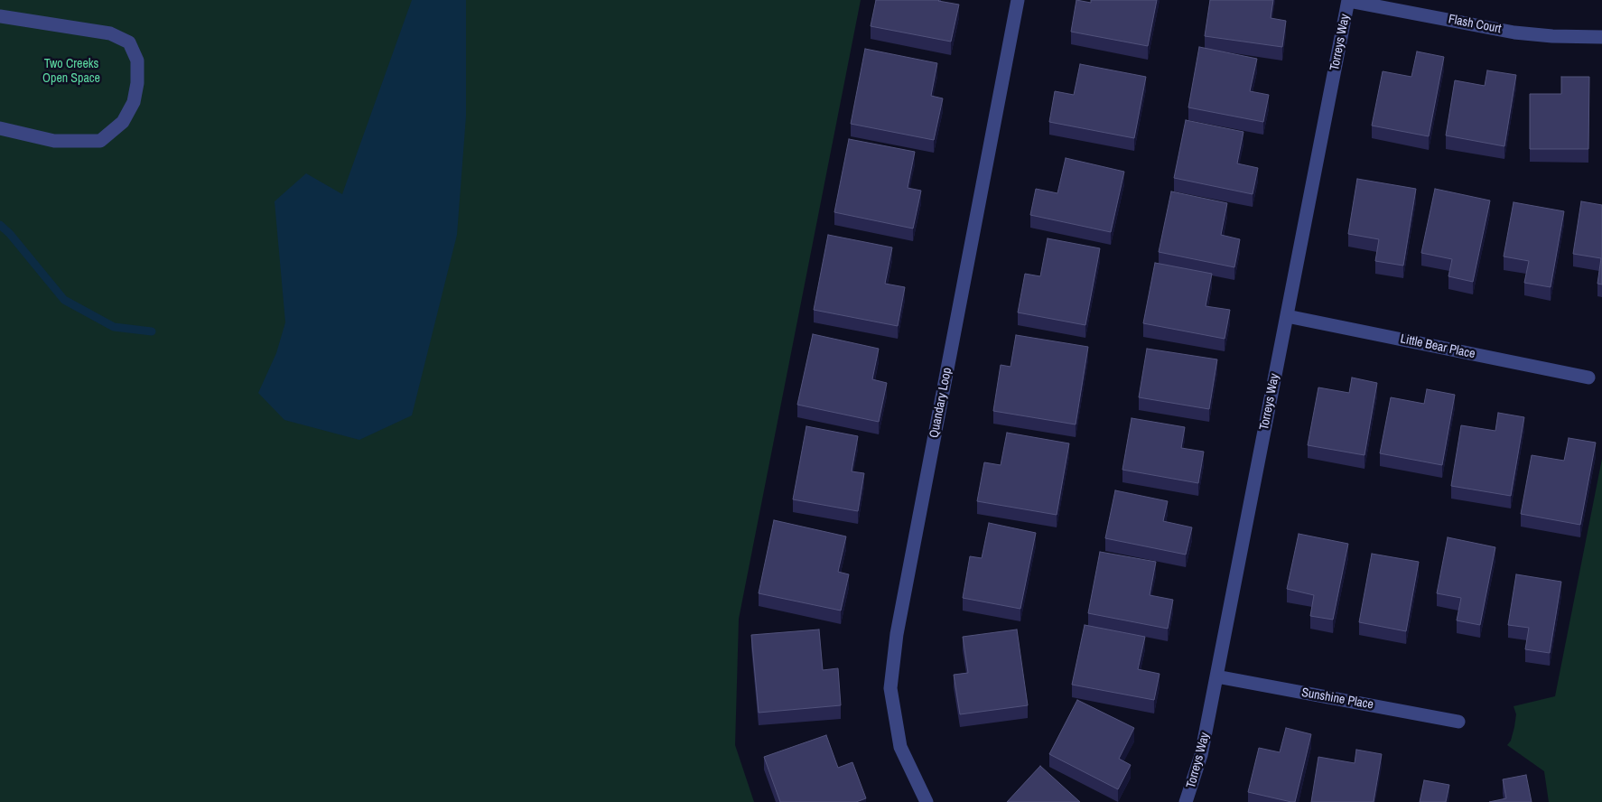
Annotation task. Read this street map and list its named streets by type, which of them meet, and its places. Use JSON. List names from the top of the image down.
{
  "streets": {
    "street": [
      "Flash Court",
      "Torreys Way",
      "Little Bear Place",
      "Quandary Loop",
      "Sunshine Place"
    ]
  },
  "crossings": [
    ["Flash Court", "Torreys Way"],
    ["Torreys Way", "Little Bear Place"],
    ["Torreys Way", "Sunshine Place"]
  ],
  "parks": ["Two Creeks Open Space"]
}
